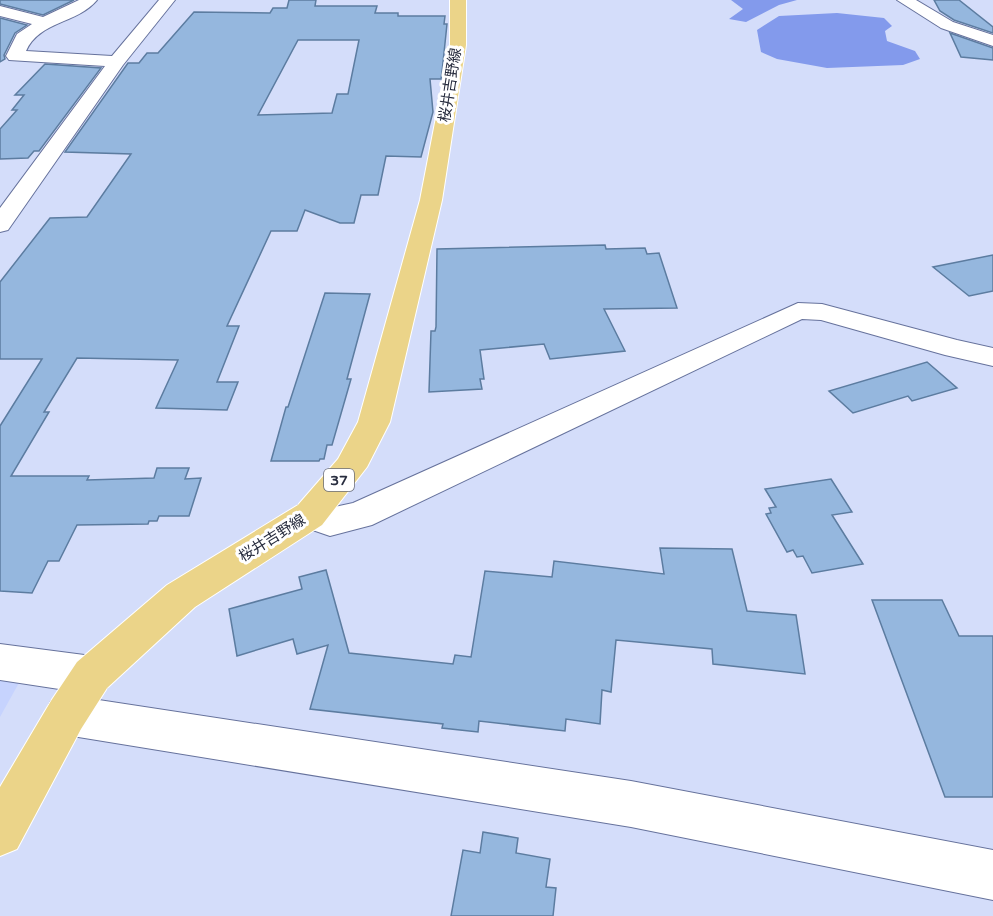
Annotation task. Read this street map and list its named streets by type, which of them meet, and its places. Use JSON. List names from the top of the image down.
{
  "streets": {
    "main road": ["桜井吉野線", "37"]
  }
}
